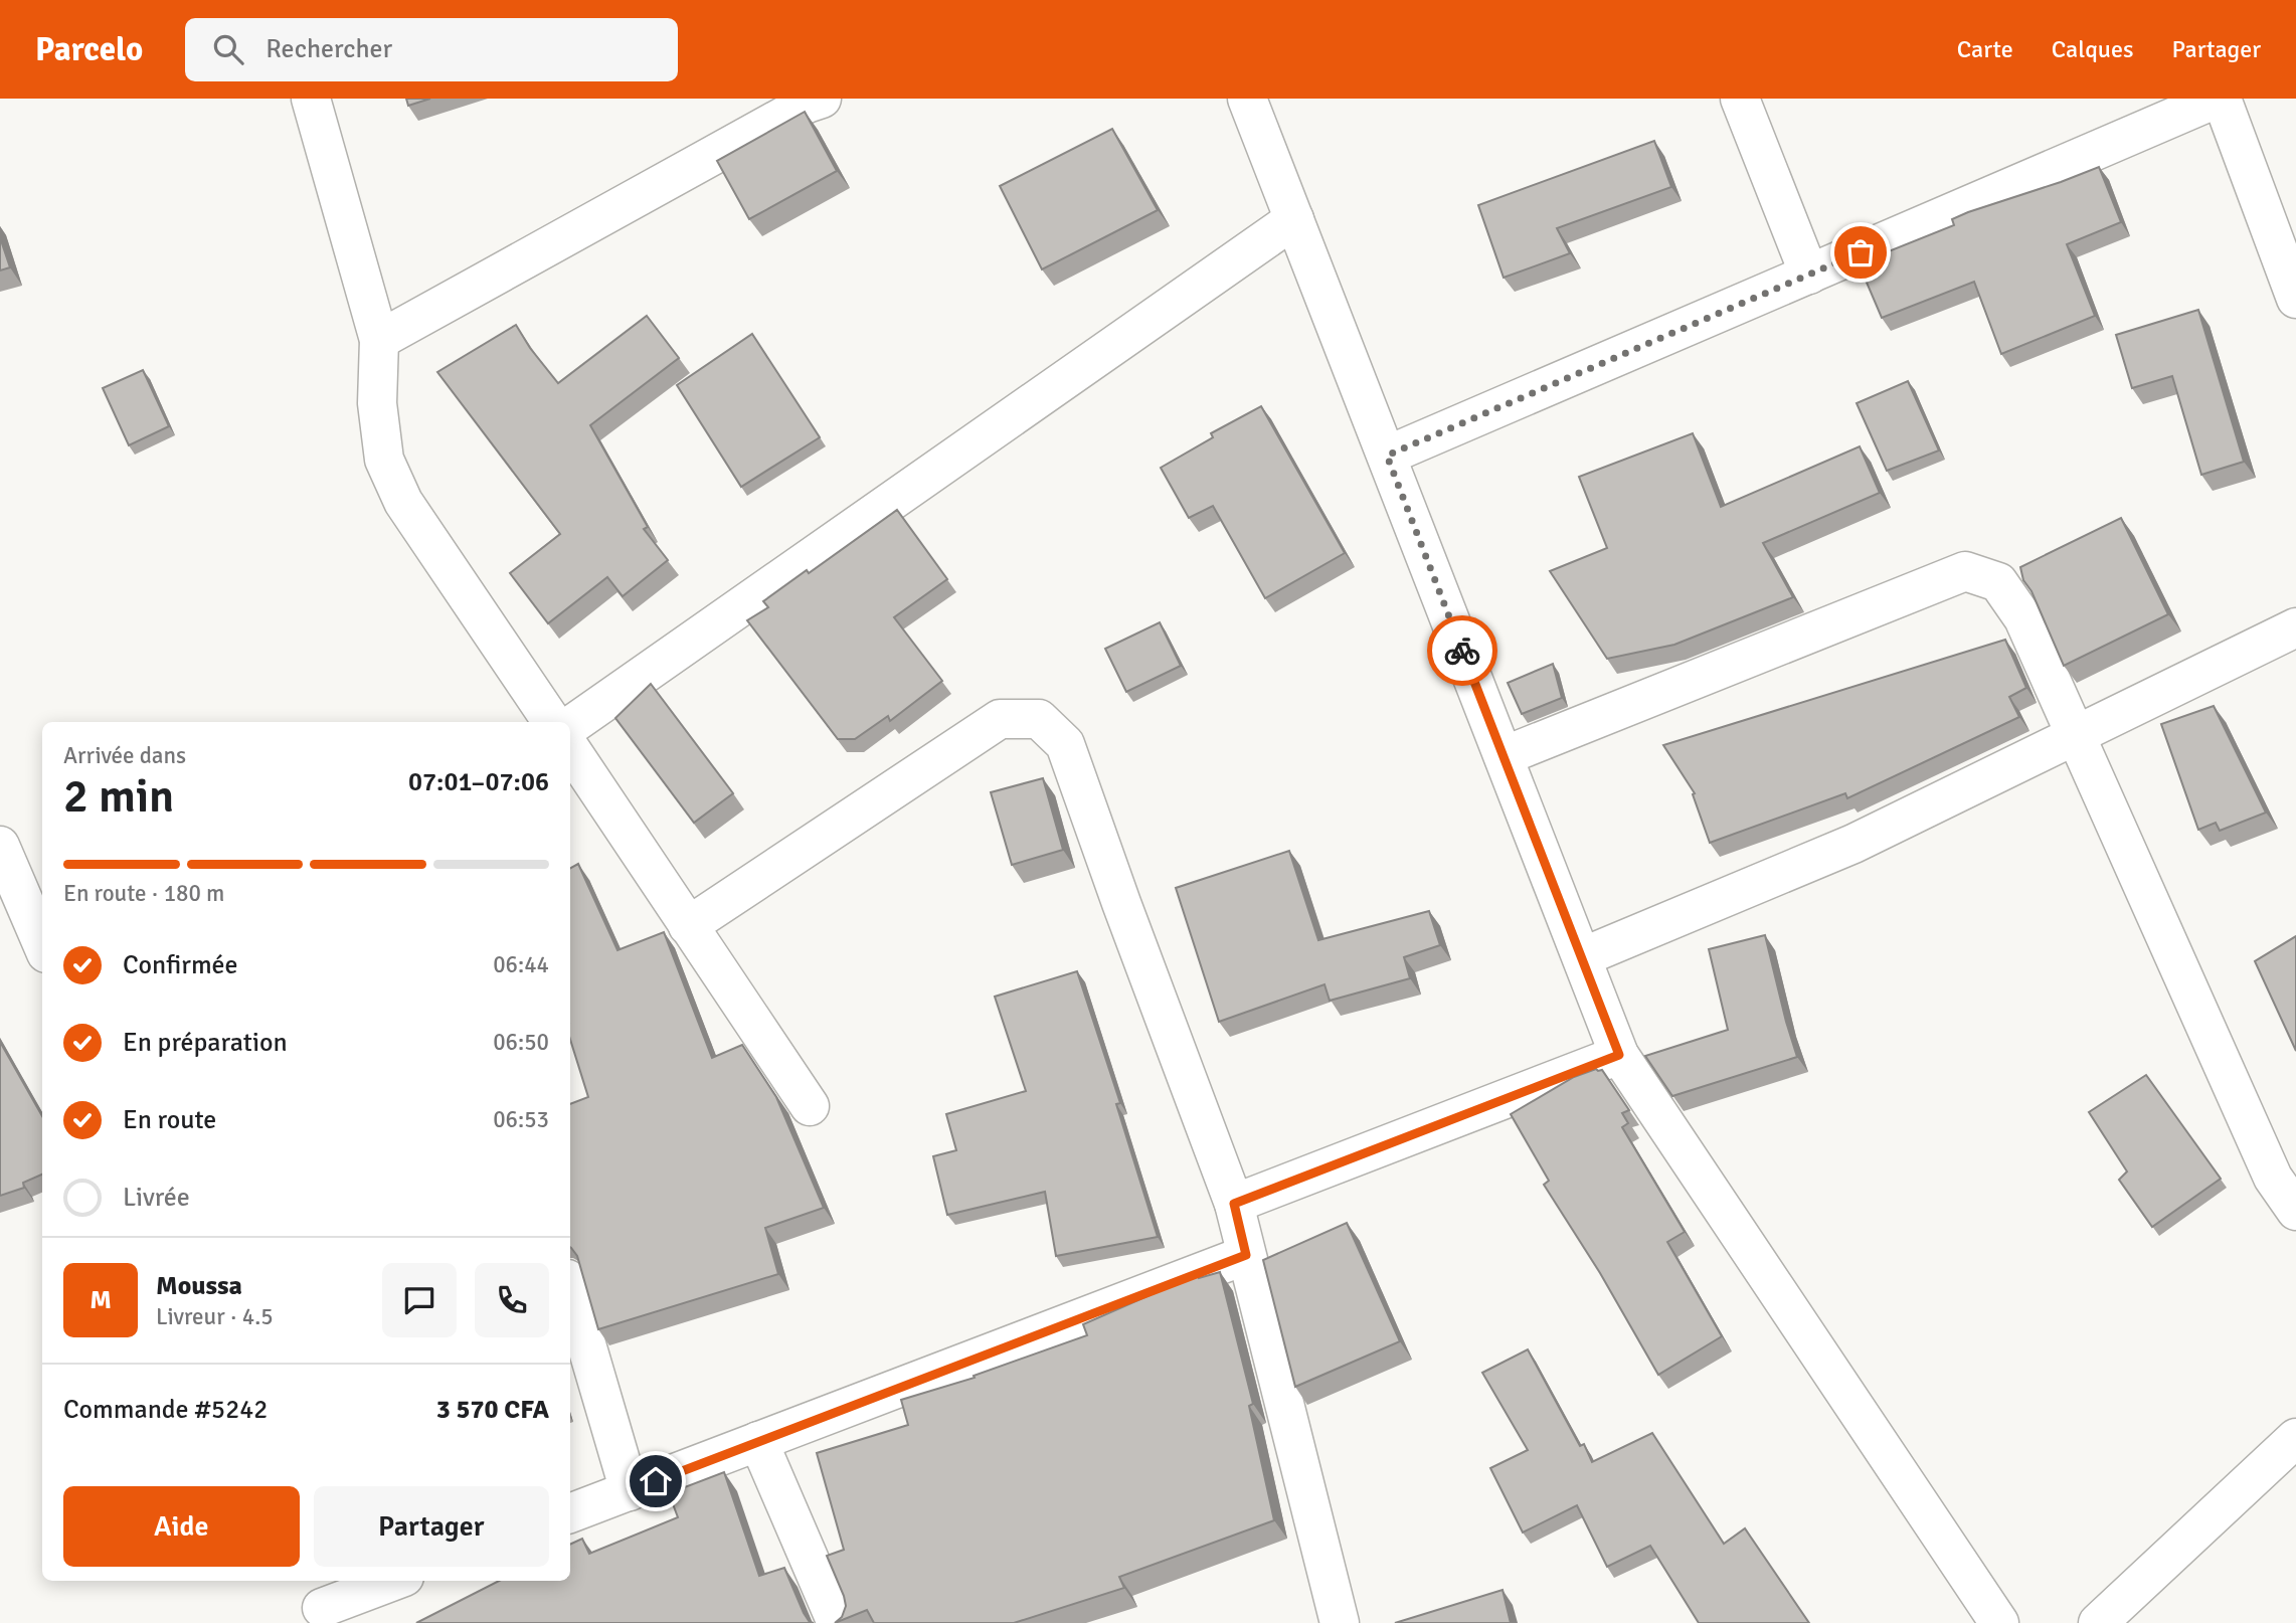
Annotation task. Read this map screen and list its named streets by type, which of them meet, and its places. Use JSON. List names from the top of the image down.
{
  "page": {
    "header": "Parcelo",
    "search": "Rechercher",
    "nav": ["Carte", "Calques", "Partager"],
    "heading": ["2 min", "Arrivée dans", "07:01–07:06"],
    "panel": [
      "Moussa",
      "Livreur · 4.5",
      "Commande #5242",
      "3 570 CFA"
    ],
    "bar": "En route · 180 m",
    "list": [
      ["Confirmée", "06:44"],
      ["En préparation", "06:50"],
      ["En route", "06:53"],
      "Livrée"
    ],
    "round": "M",
    "buttons": ["Aide", "Partager"]
  }
}
